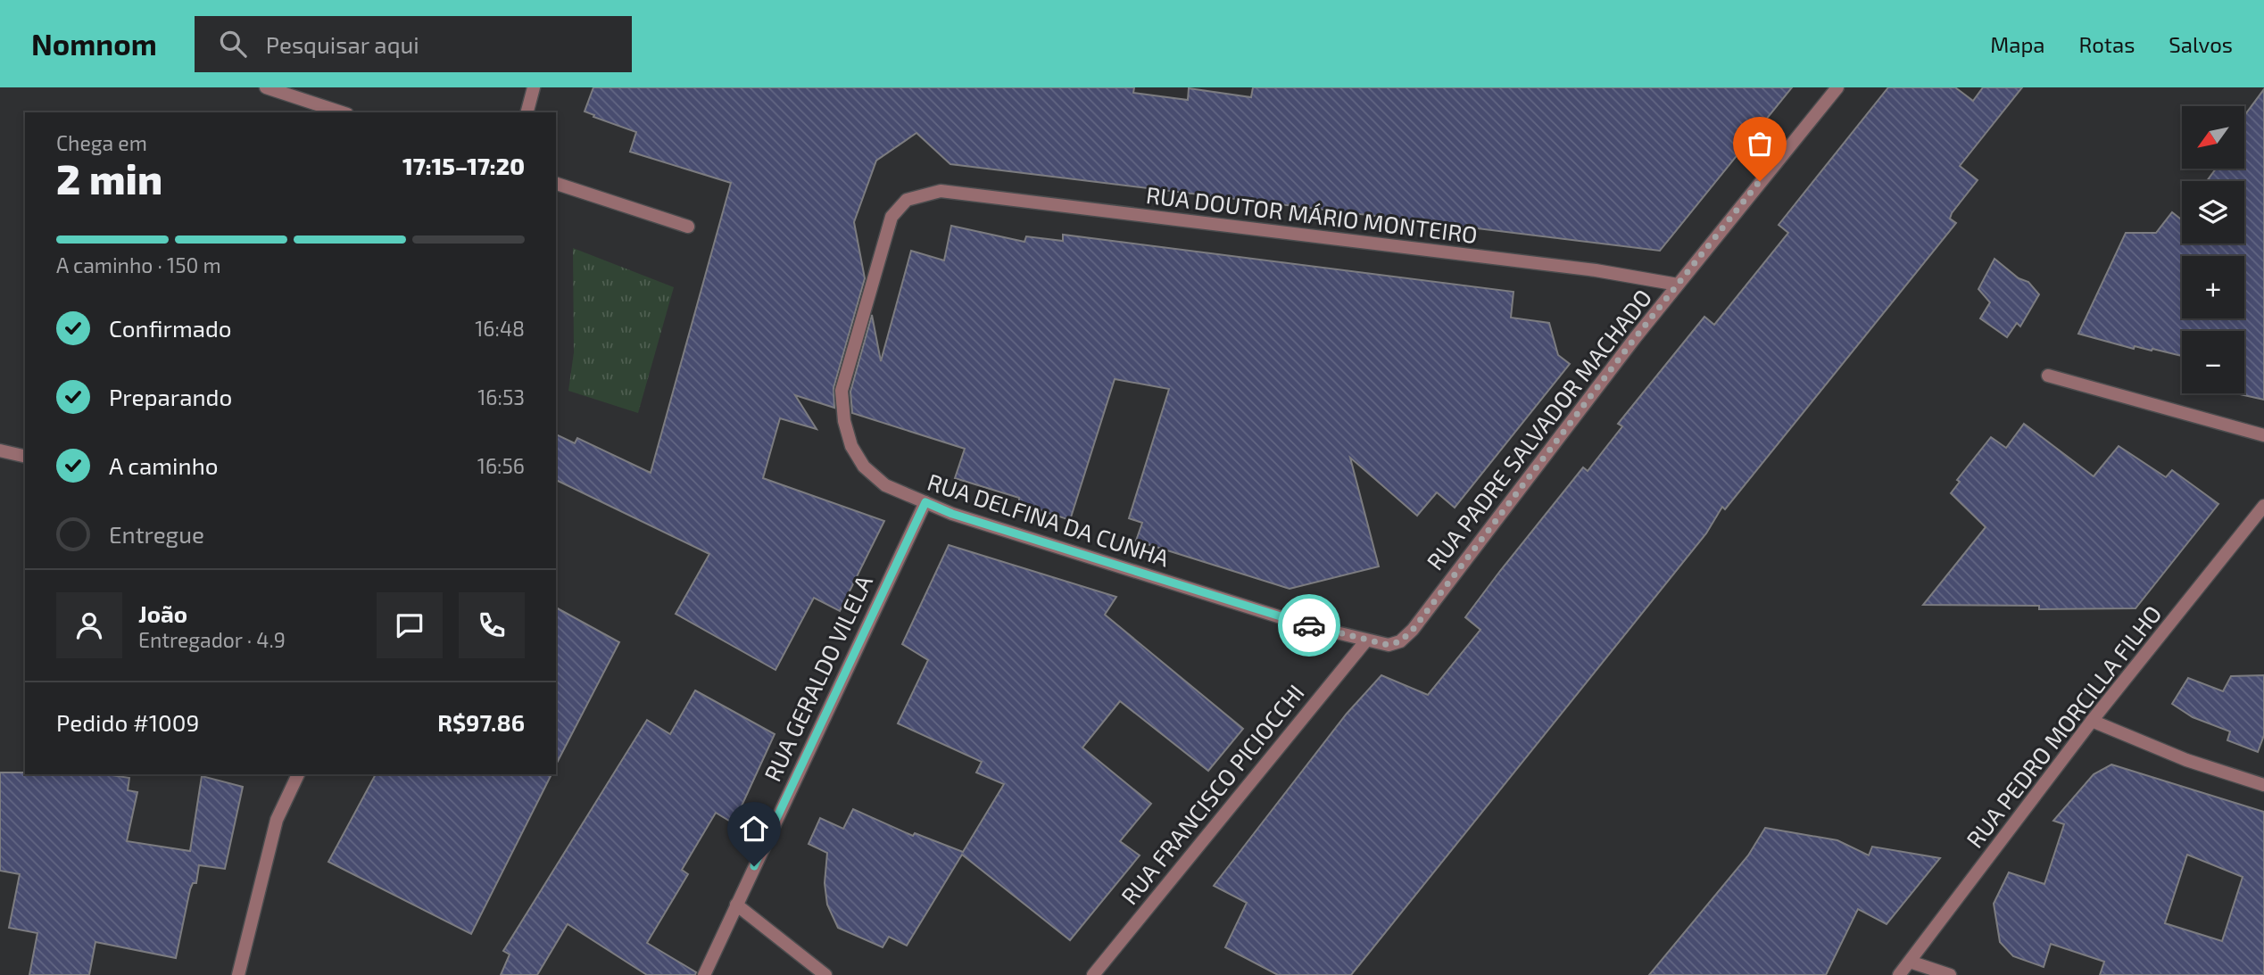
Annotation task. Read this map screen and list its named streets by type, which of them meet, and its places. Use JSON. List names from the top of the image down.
{
  "streets": {
    "street": [
      "RUA DOUTOR MÁRIO MONTEIRO",
      "RUA PADRE SALVADOR MACHADO",
      "RUA DELFINA DA CUNHA",
      "RUA GERALDO VILELA",
      "RUA PEDRO MORCILLA FILHO",
      "RUA FRANCISCO PICIOCCHI"
    ]
  },
  "crossings": [
    ["RUA DOUTOR MÁRIO MONTEIRO", "RUA PADRE SALVADOR MACHADO"],
    ["RUA DOUTOR MÁRIO MONTEIRO", "RUA DELFINA DA CUNHA"],
    ["RUA PADRE SALVADOR MACHADO", "RUA DELFINA DA CUNHA"],
    ["RUA DELFINA DA CUNHA", "RUA GERALDO VILELA"],
    ["RUA DELFINA DA CUNHA", "RUA FRANCISCO PICIOCCHI"]
  ],
  "north": "bottom left",
  "page": {
    "header": "Nomnom",
    "search": "Pesquisar aqui",
    "nav": ["Mapa", "Rotas", "Salvos"],
    "map_buttons": ["+", "−"],
    "heading": ["2 min", "Chega em", "17:15–17:20"],
    "panel": [
      "João",
      "Entregador · 4.9",
      "Pedido #1009",
      "R$97.86"
    ],
    "bar": "A caminho · 150 m",
    "list": [
      ["Confirmado", "16:48"],
      ["Preparando", "16:53"],
      ["A caminho", "16:56"],
      "Entregue"
    ]
  }
}
